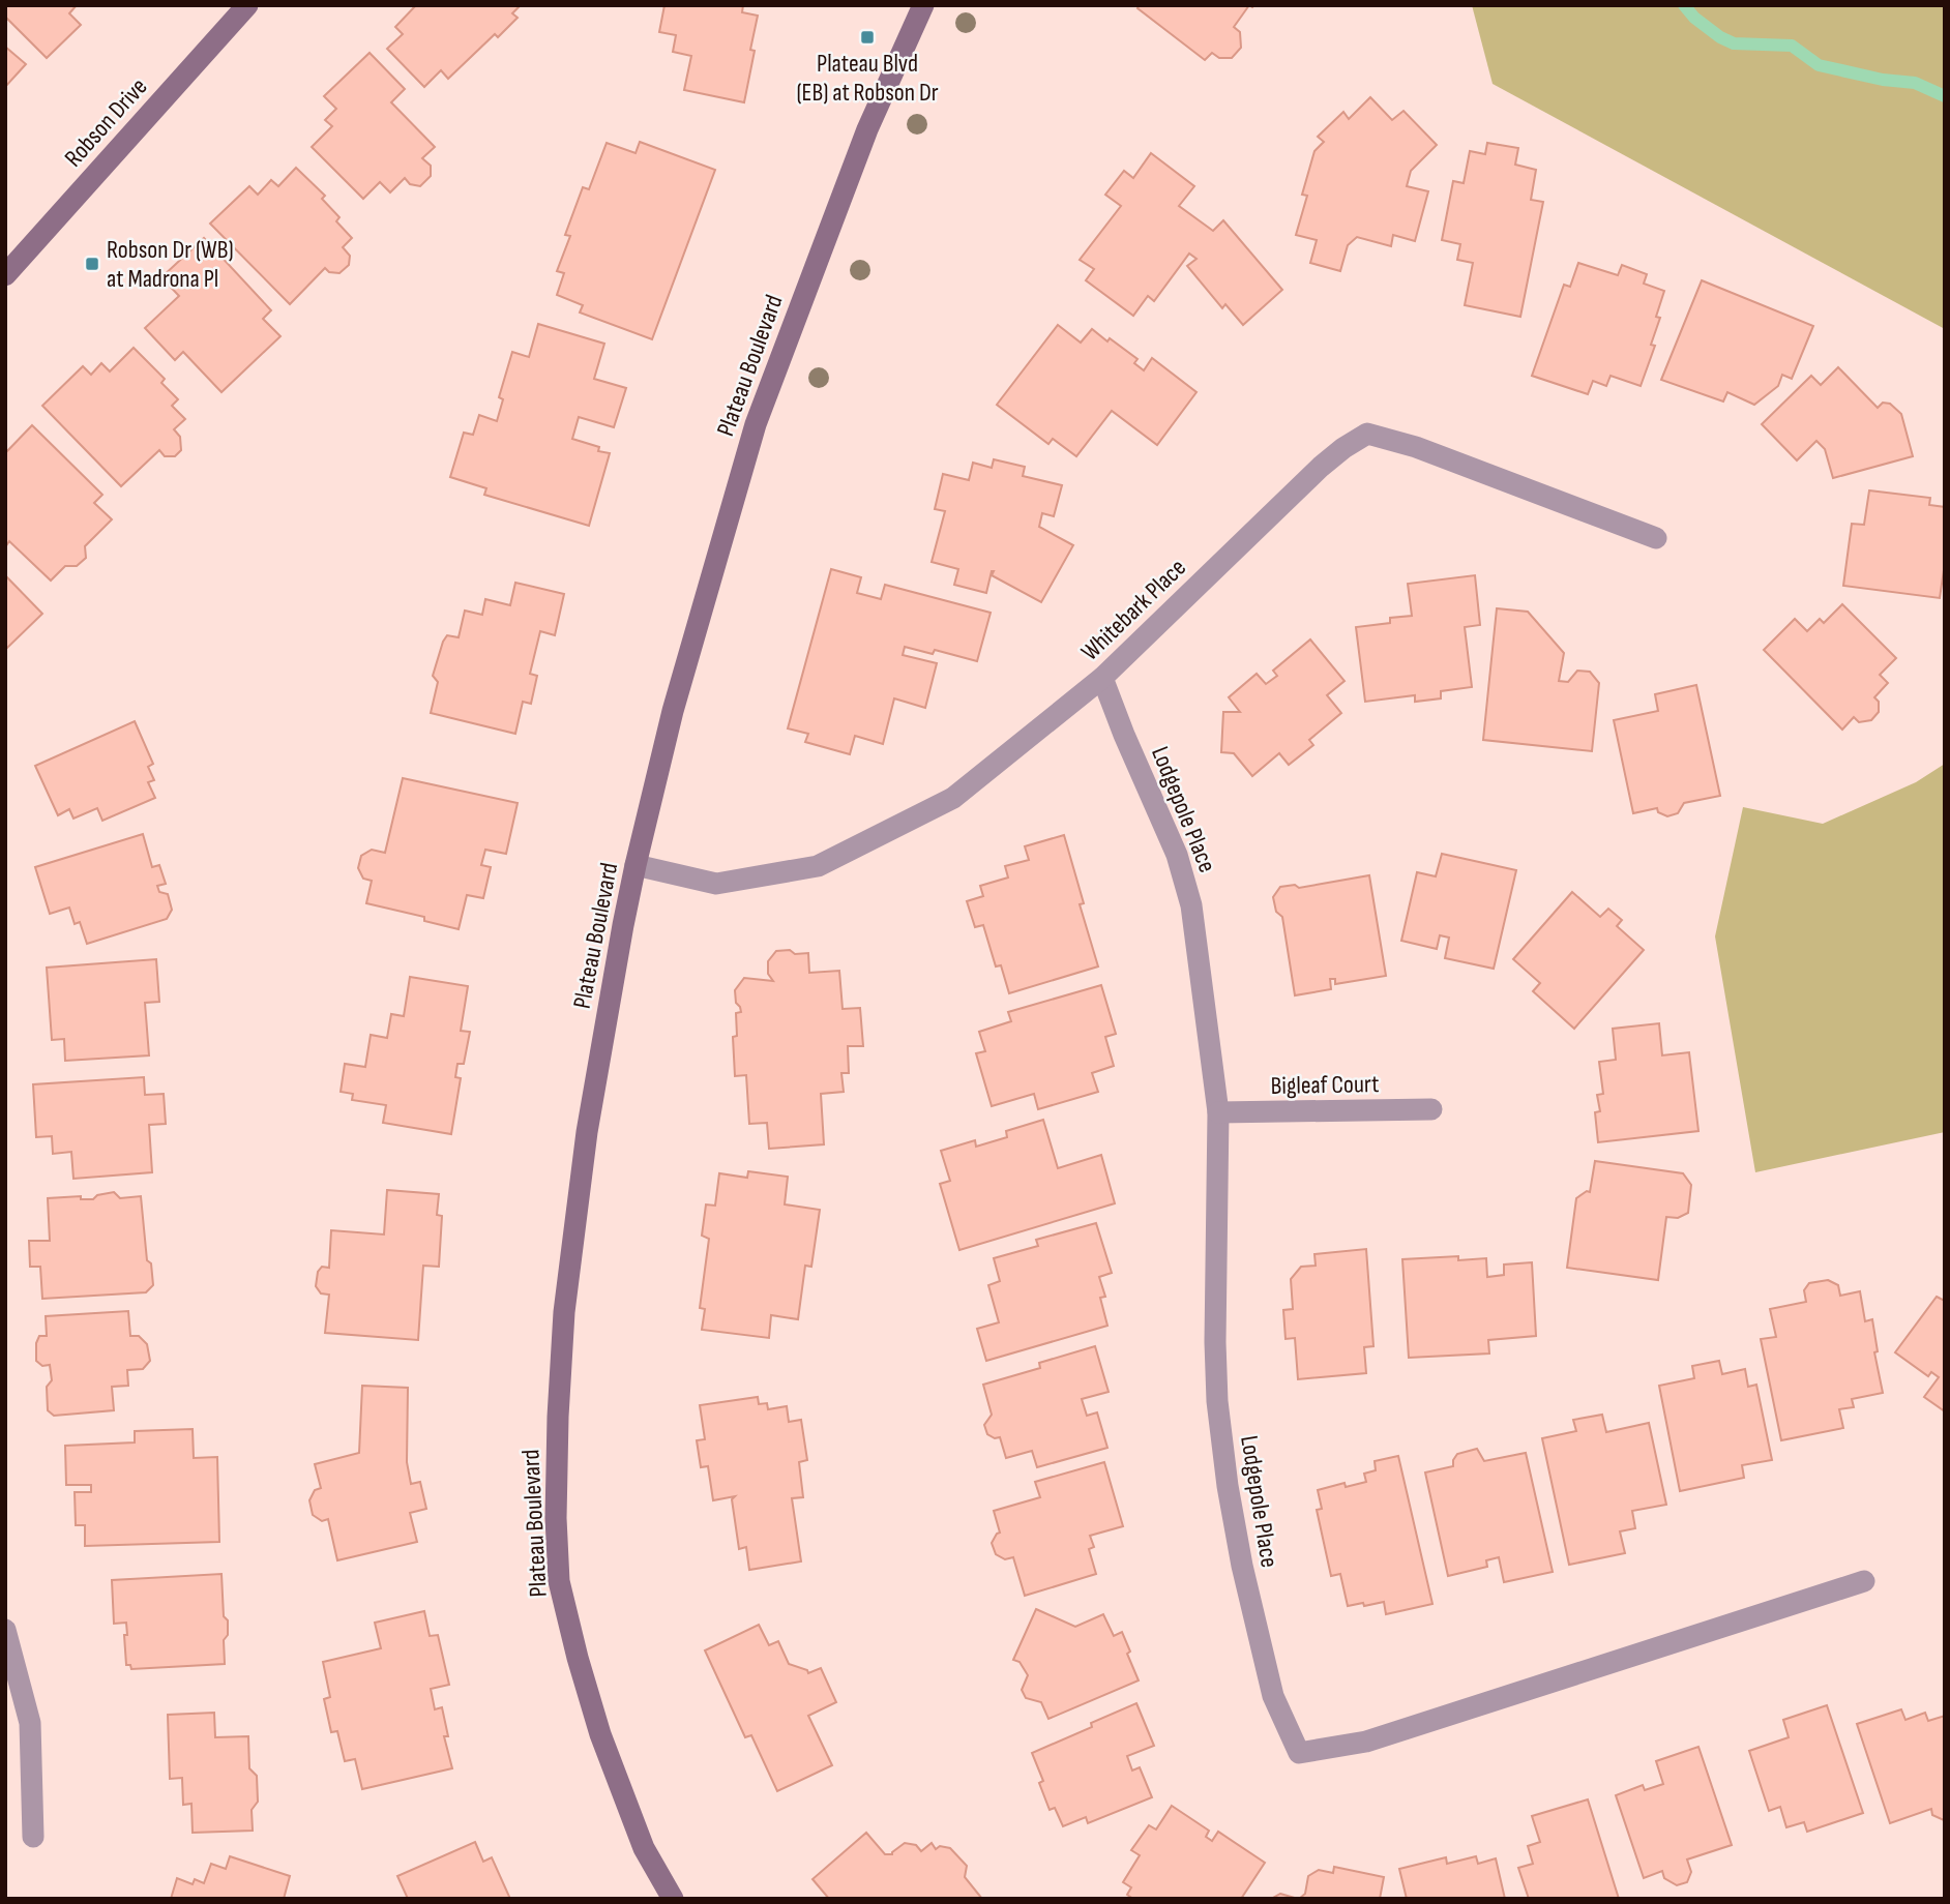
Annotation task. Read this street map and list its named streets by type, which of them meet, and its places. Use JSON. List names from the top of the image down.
{
  "streets": {
    "street": [
      "Robson Drive",
      "Plateau Boulevard",
      "Whitebark Place",
      "Lodgepole Place",
      "Bigleaf Court"
    ]
  },
  "crossings": [
    ["Plateau Boulevard", "Whitebark Place"],
    ["Whitebark Place", "Lodgepole Place"],
    ["Lodgepole Place", "Bigleaf Court"]
  ],
  "places": {
    "transit": ["Plateau Blvd (EB) at Robson Dr", "Robson Dr (WB) at Madrona Pl"]
  }
}
